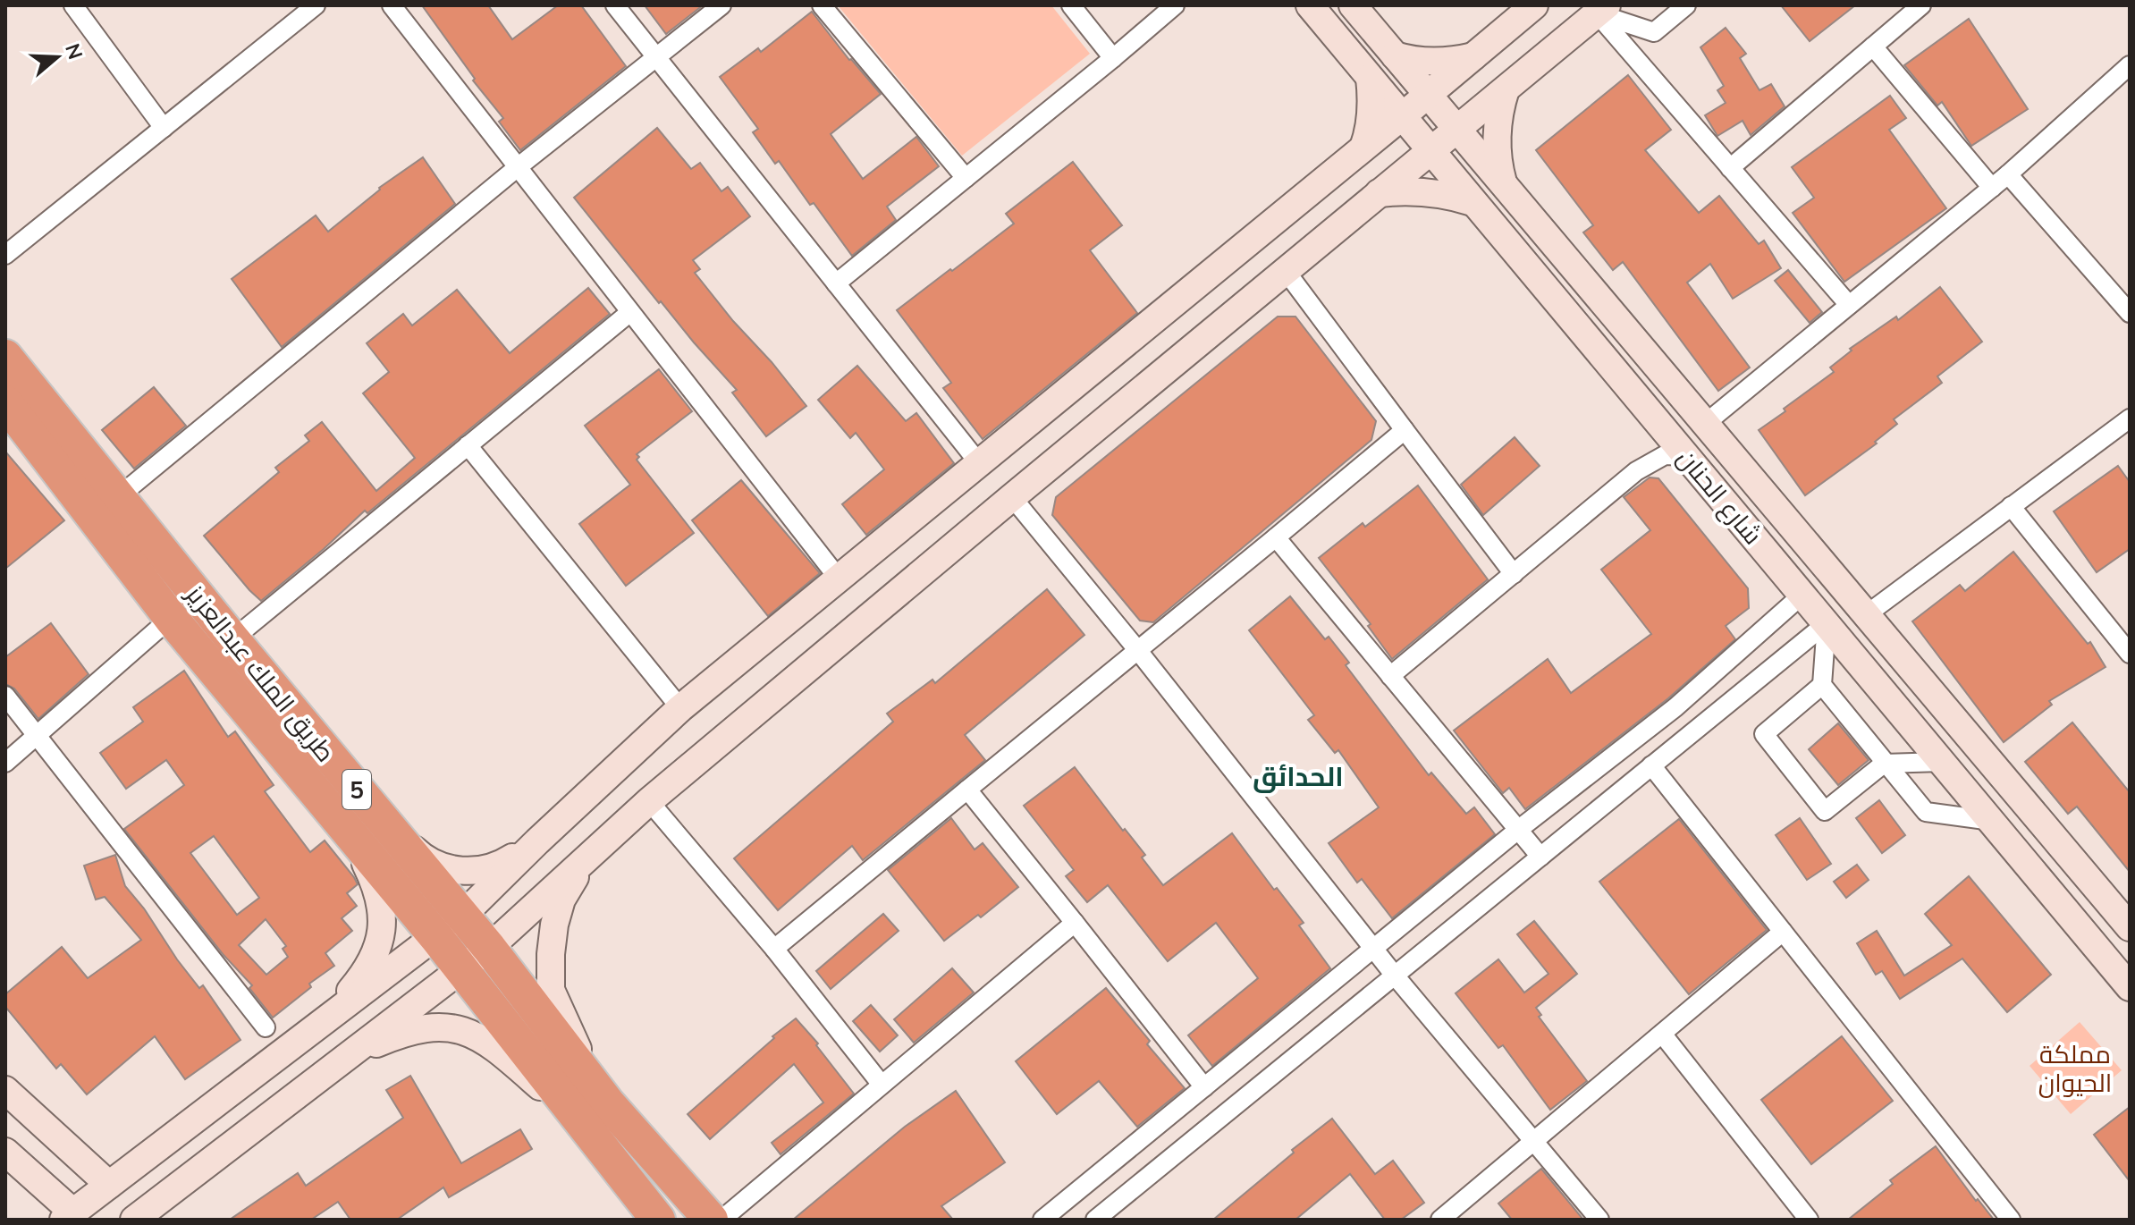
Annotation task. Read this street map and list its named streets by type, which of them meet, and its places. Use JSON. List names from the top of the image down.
{
  "streets": {
    "highway": ["طريق الملك عبدالعزيز", "5"],
    "main road": ["شارع الحنان"]
  },
  "districts": ["الحدائق"],
  "parks": ["مملكة الحيوان"],
  "north": "right"
}
